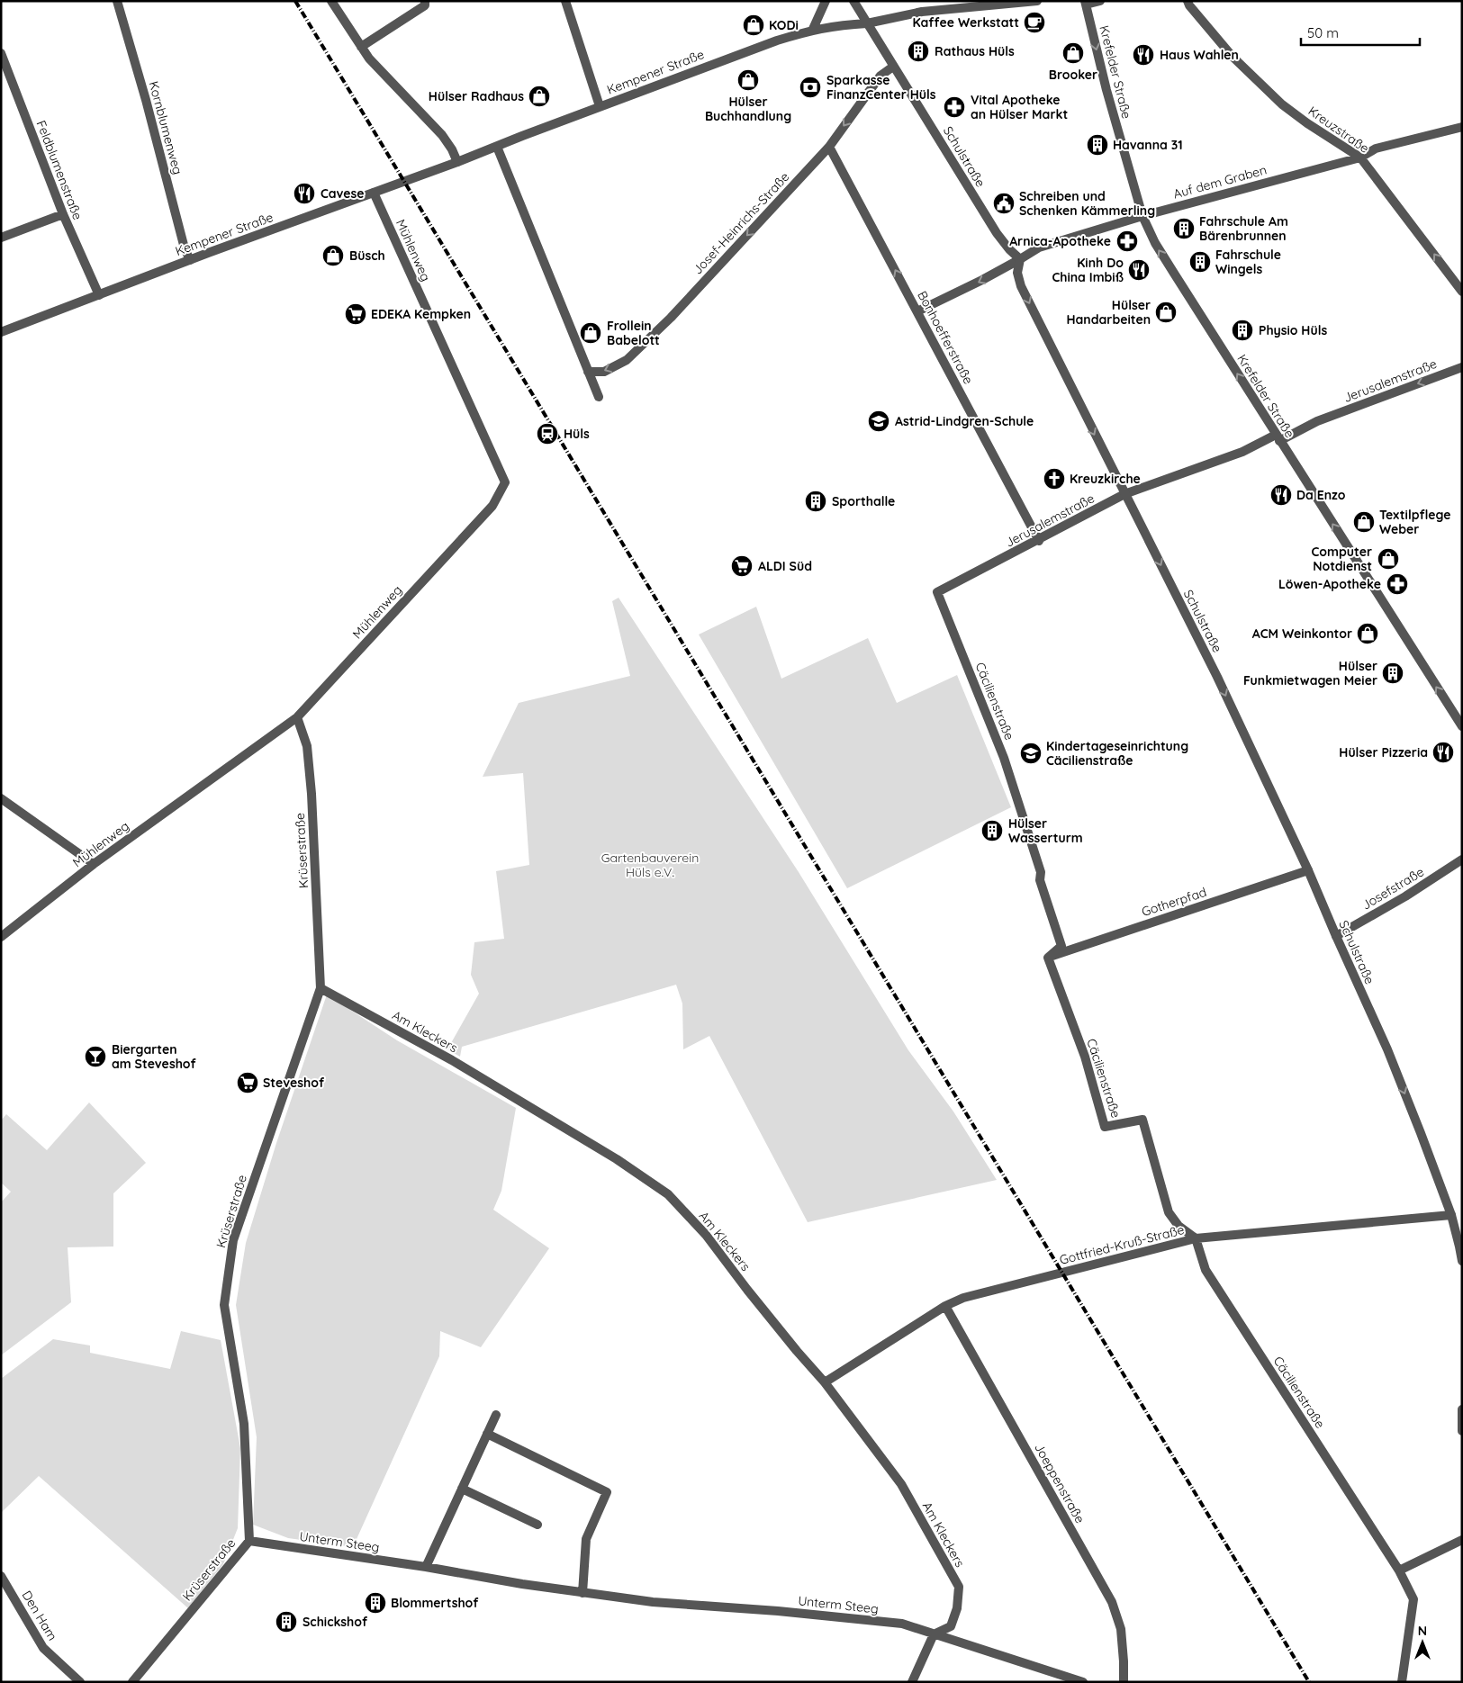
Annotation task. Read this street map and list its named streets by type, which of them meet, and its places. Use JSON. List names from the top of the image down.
{
  "streets": {
    "street": [
      "Kempener Straße",
      "Krefelder Straße",
      "Kornblumenweg",
      "Kreuzstraße",
      "Schulstraße",
      "Feldblumenstraße",
      "Auf dem Graben",
      "Josef-Heinrichs-Straße",
      "Mühlenweg",
      "Bonhoefferstraße",
      "Jerusalemstraße",
      "Cäcilienstraße",
      "Krüserstraße",
      "Josefstraße",
      "Gotherpfad",
      "Am Kleckers",
      "Gottfried-Kruß-Straße",
      "Joeppenstraße",
      "Unterm Steeg",
      "Den Ham"
    ]
  },
  "crossings": [
    ["Kempener Straße", "Kornblumenweg"],
    ["Kempener Straße", "Schulstraße"],
    ["Kempener Straße", "Feldblumenstraße"],
    ["Kempener Straße", "Mühlenweg"],
    ["Krefelder Straße", "Auf dem Graben"],
    ["Krefelder Straße", "Jerusalemstraße"],
    ["Kreuzstraße", "Auf dem Graben"],
    ["Schulstraße", "Auf dem Graben"],
    ["Schulstraße", "Josef-Heinrichs-Straße"],
    ["Schulstraße", "Jerusalemstraße"],
    ["Schulstraße", "Josefstraße"],
    ["Schulstraße", "Gotherpfad"],
    ["Schulstraße", "Gottfried-Kruß-Straße"],
    ["Auf dem Graben", "Bonhoefferstraße"],
    ["Josef-Heinrichs-Straße", "Bonhoefferstraße"],
    ["Mühlenweg", "Krüserstraße"],
    ["Bonhoefferstraße", "Jerusalemstraße"],
    ["Jerusalemstraße", "Cäcilienstraße"],
    ["Cäcilienstraße", "Gotherpfad"],
    ["Cäcilienstraße", "Gottfried-Kruß-Straße"],
    ["Krüserstraße", "Am Kleckers"],
    ["Krüserstraße", "Unterm Steeg"],
    ["Am Kleckers", "Gottfried-Kruß-Straße"],
    ["Am Kleckers", "Unterm Steeg"],
    ["Gottfried-Kruß-Straße", "Joeppenstraße"]
  ],
  "one_way": [
    "Kreuzstraße",
    "Schulstraße",
    "Josef-Heinrichs-Straße",
    "Bonhoefferstraße"
  ],
  "parks": ["Gartenbauverein Hüls e.V."],
  "places": {
    "cafe": ["Kaffee Werkstatt"],
    "shop": [
      "KODi",
      "Brooker",
      "Hülser Buchhandlung",
      "Hülser Radhaus",
      "Büsch",
      "Hülser Handarbeiten",
      "Frollein Babelott",
      "Textilpflege Weber",
      "Computer Notdienst",
      "ACM Weinkontor"
    ],
    "building": [
      "Rathaus Hüls",
      "Havanna 31",
      "Fahrschule Am Bärenbrunnen",
      "Fahrschule Wingels",
      "Physio Hüls",
      "Sporthalle",
      "Hülser Funkmietwagen Meier",
      "Hülser Wasserturm",
      "Blommertshof",
      "Schickshof"
    ],
    "restaurant": [
      "Haus Wahlen",
      "Cavese",
      "Kinh Do China Imbiß",
      "Da Enzo",
      "Hülser Pizzeria"
    ],
    "bank": ["Sparkasse FinanzCenter Hüls"],
    "pharmacy": ["Vital Apotheke an Hülser Markt", "Arnica-Apotheke", "Löwen-Apotheke"],
    "public building": ["Schreiben und Schenken Kämmerling"],
    "supermarket": ["EDEKA Kempken", "ALDI Süd", "Steveshof"],
    "school or university": ["Astrid-Lindgren-Schule", "Kindertageseinrichtung Cäcilienstraße"],
    "station": ["Hüls"],
    "church": ["Kreuzkirche"],
    "bar": ["Biergarten am Steveshof"]
  },
  "scale_bar": "50 m",
  "north": "top"
}
